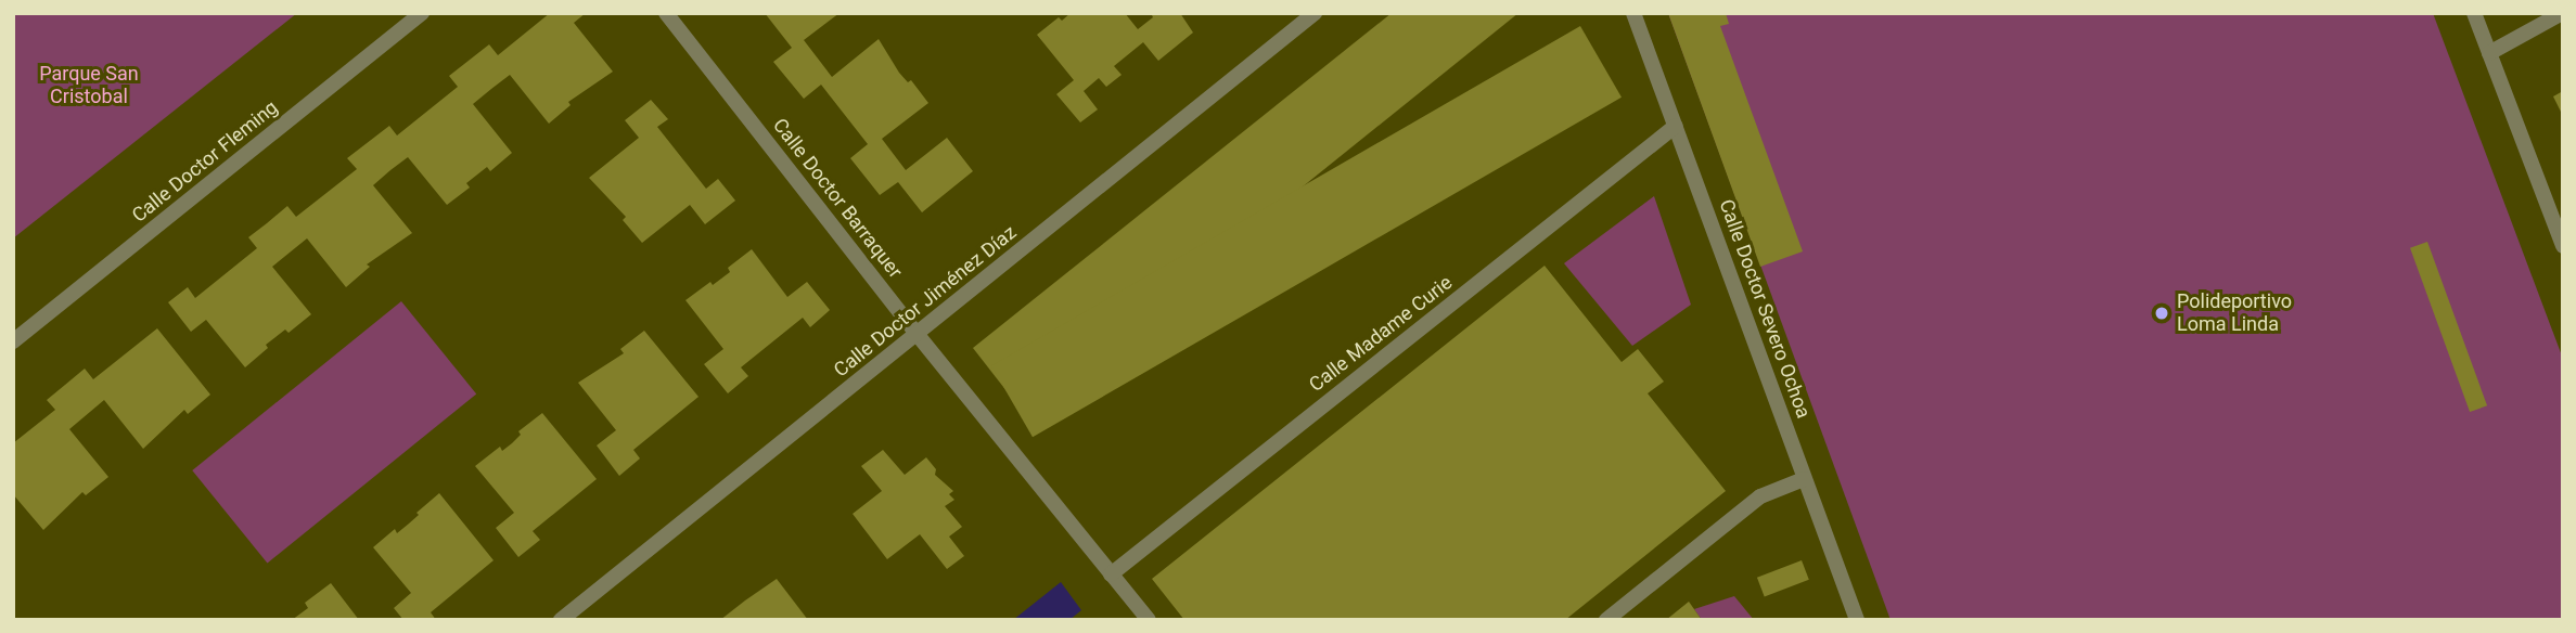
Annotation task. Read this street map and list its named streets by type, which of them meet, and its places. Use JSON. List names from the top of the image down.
{
  "streets": {
    "street": [
      "Calle Doctor Fleming",
      "Calle Doctor Barraquer",
      "Calle Doctor Jiménez Díaz",
      "Calle Doctor Severo Ochoa",
      "Calle Madame Curie"
    ]
  },
  "crossings": [
    ["Calle Doctor Barraquer", "Calle Doctor Jiménez Díaz"],
    ["Calle Doctor Barraquer", "Calle Madame Curie"],
    ["Calle Doctor Severo Ochoa", "Calle Madame Curie"]
  ],
  "parks": ["Parque San Cristobal"],
  "places": ["Polideportivo Loma Linda"]
}
